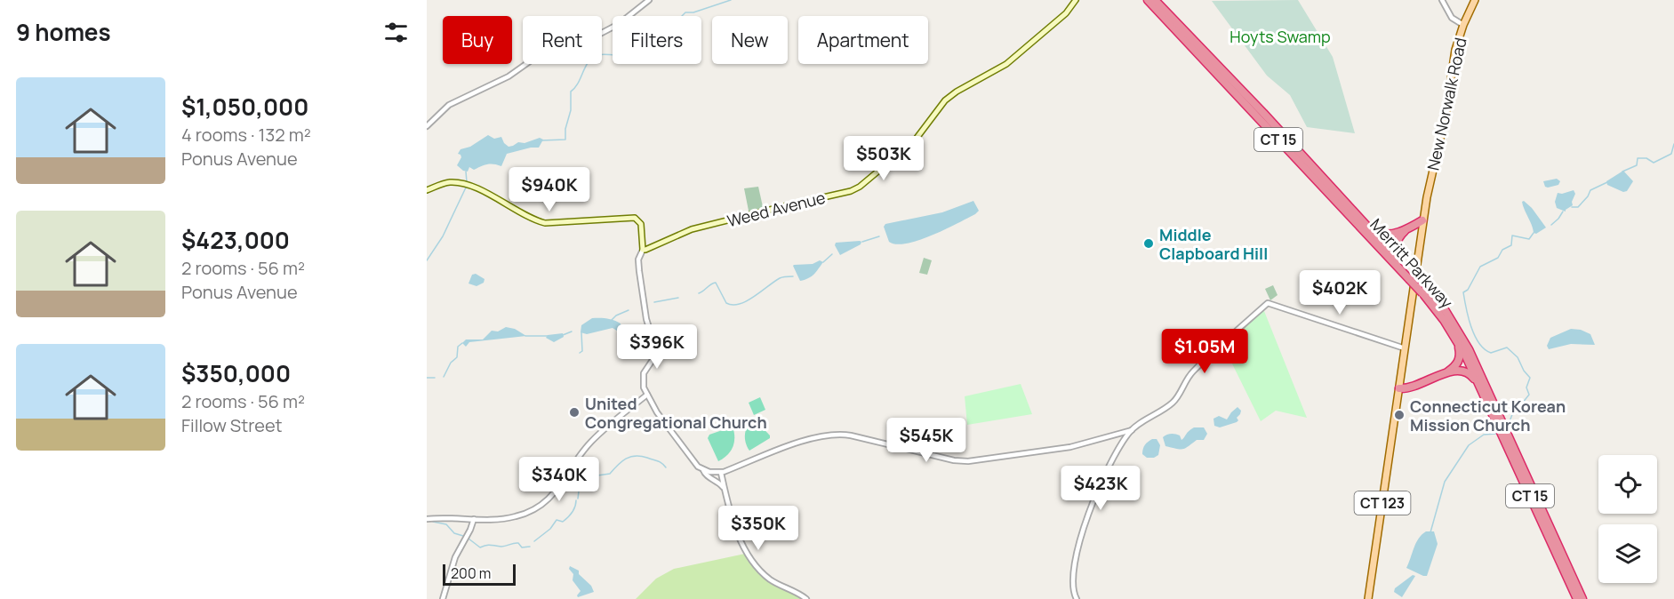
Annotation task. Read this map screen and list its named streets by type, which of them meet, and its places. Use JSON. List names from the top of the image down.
{
  "streets": {
    "highway": ["CT 15", "Merritt Parkway"],
    "main road": ["New Norwalk Road", "Weed Avenue", "CT 123"]
  },
  "crossings": [
    ["New Norwalk Road", "CT 123"]
  ],
  "parks": ["Hoyts Swamp"],
  "places": ["Middle Clapboard Hill", "United Congregational Church", "Connecticut Korean Mission Church"],
  "scale_bar": "200 m",
  "page": {
    "heading": "9 homes",
    "chip": [
      "Buy",
      "Rent",
      "Filters",
      "New",
      "Apartment"
    ],
    "list": [
      {
        "name": "$1,050,000",
        "note": "4 rooms · 132 m² · Ponus Avenue"
      },
      {
        "name": "$423,000",
        "note": "2 rooms · 56 m² · Ponus Avenue"
      },
      {
        "name": "$350,000",
        "note": "2 rooms · 56 m² · Fillow Street"
      }
    ],
    "price": [
      "$503K",
      "$940K",
      "$402K",
      "$396K",
      "$1.05M",
      "$545K",
      "$340K",
      "$423K",
      "$350K"
    ],
    "scale": "200 m"
  }
}
